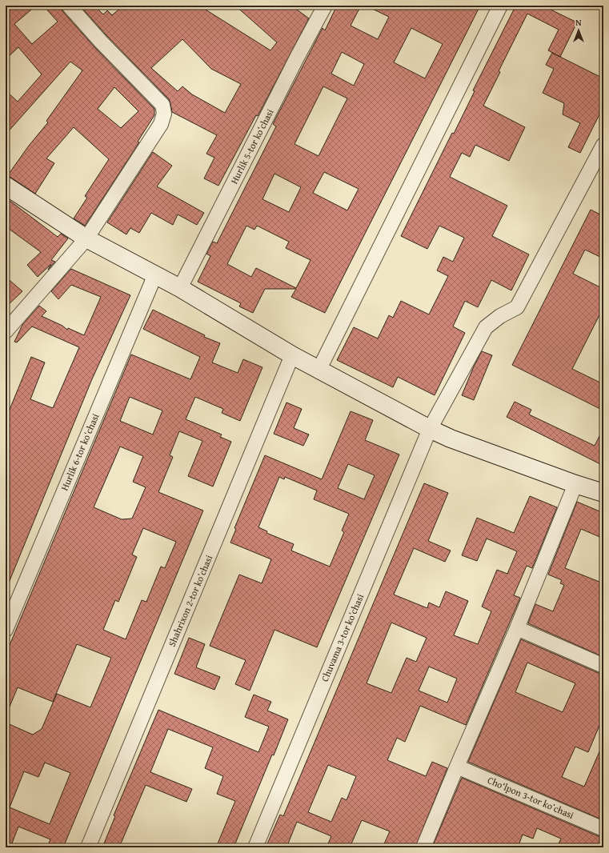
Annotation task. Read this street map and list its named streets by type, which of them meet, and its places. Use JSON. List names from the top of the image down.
{
  "streets": {
    "street": [
      "Hurlik 5-tor koʻchasi",
      "Hurlik 6-tor koʻchasi",
      "Shahrixon 2-tor koʻchasi",
      "Chuvama 3-tor koʻchasi",
      "Cho‘lpon 3-tor koʻchasi"
    ]
  },
  "north": "top"
}
